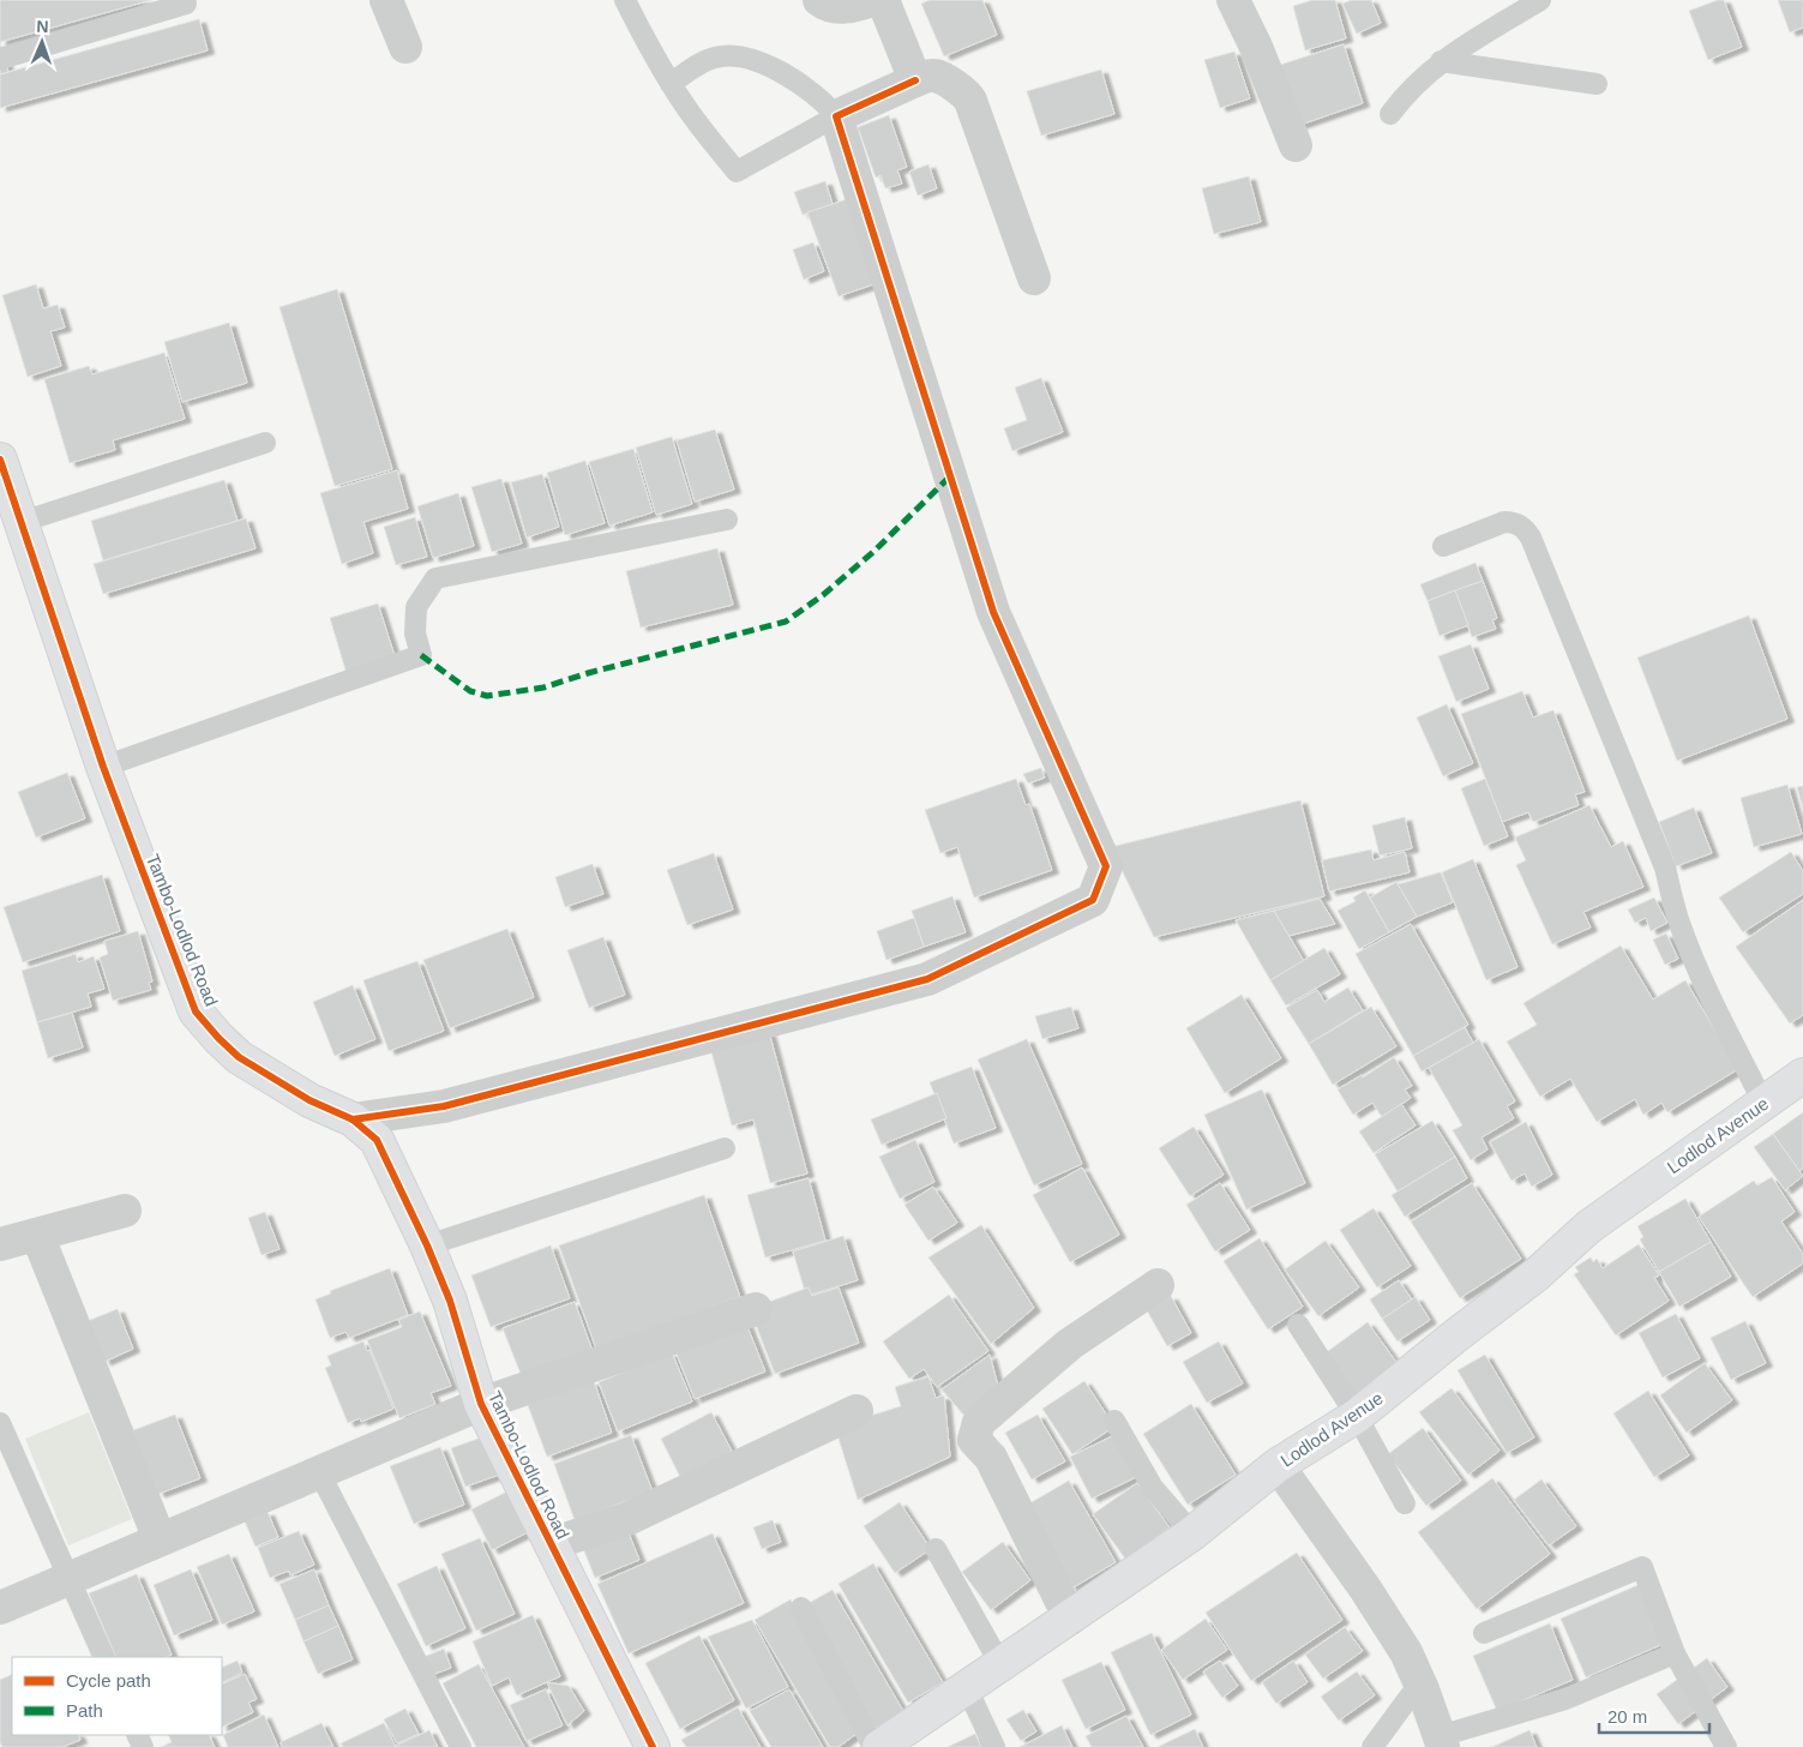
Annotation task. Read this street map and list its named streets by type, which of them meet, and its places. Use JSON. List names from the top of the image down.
{
  "streets": {
    "street": ["Tambo-Lodlod Road", "Lodlod Avenue"]
  },
  "legend": ["Cycle path", "Path"],
  "scale_bar": "20 m",
  "north": "top"
}
